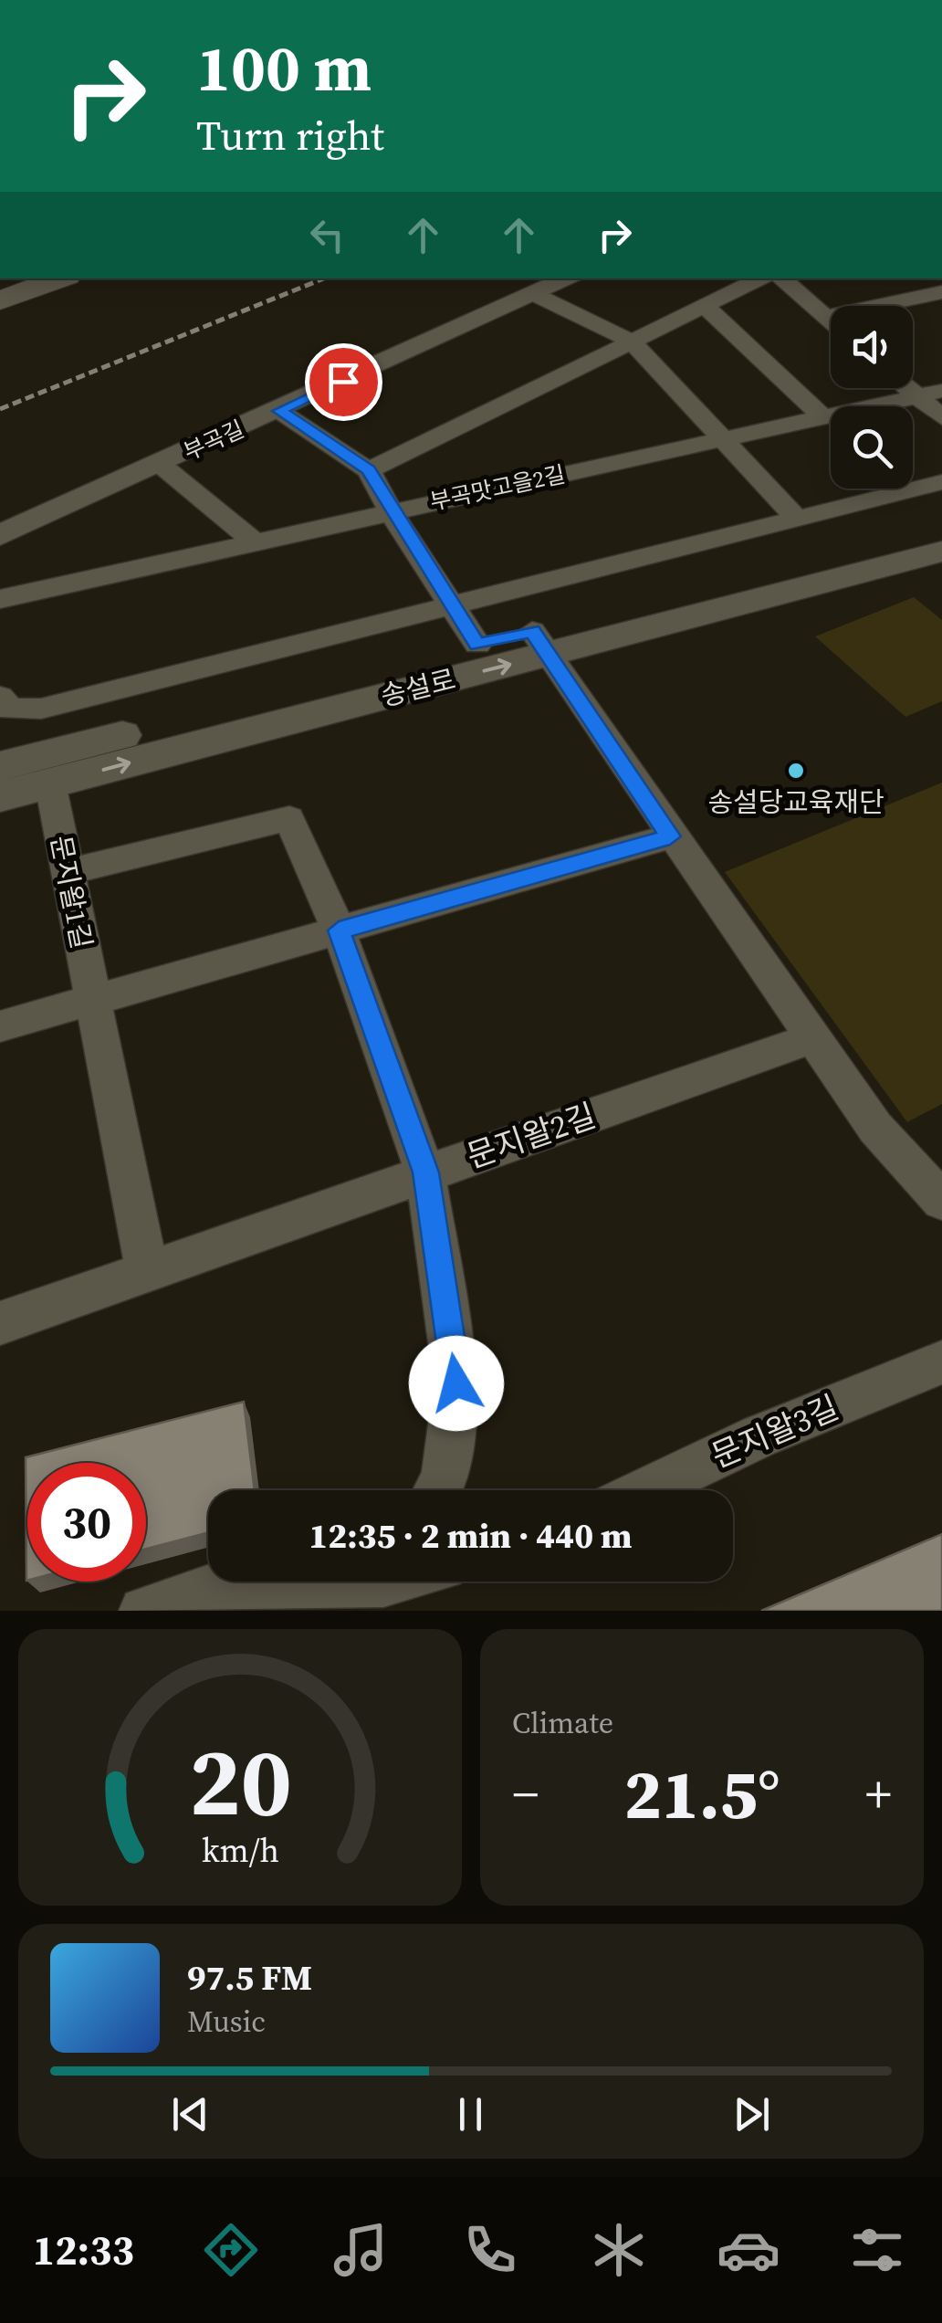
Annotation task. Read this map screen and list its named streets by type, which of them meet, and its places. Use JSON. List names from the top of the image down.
{
  "streets": {
    "street": [
      "부곡길",
      "부곡맛고을2길",
      "송설로",
      "문지왈1길",
      "문지왈2길",
      "문지왈3길"
    ]
  },
  "crossings": [
    ["송설로", "문지왈1길"]
  ],
  "places": ["송설당교육재단"],
  "page": {
    "turn": ["100 m", "Turn right"],
    "limit": "30",
    "trip": "12:35 · 2 min · 440 m",
    "tile": "Climate",
    "heat": ["−", "21.5°", "+"],
    "song": ["97.5 FM", "Music"],
    "tabs": "12:33",
    "gauge": ["20", "km/h"]
  }
}
